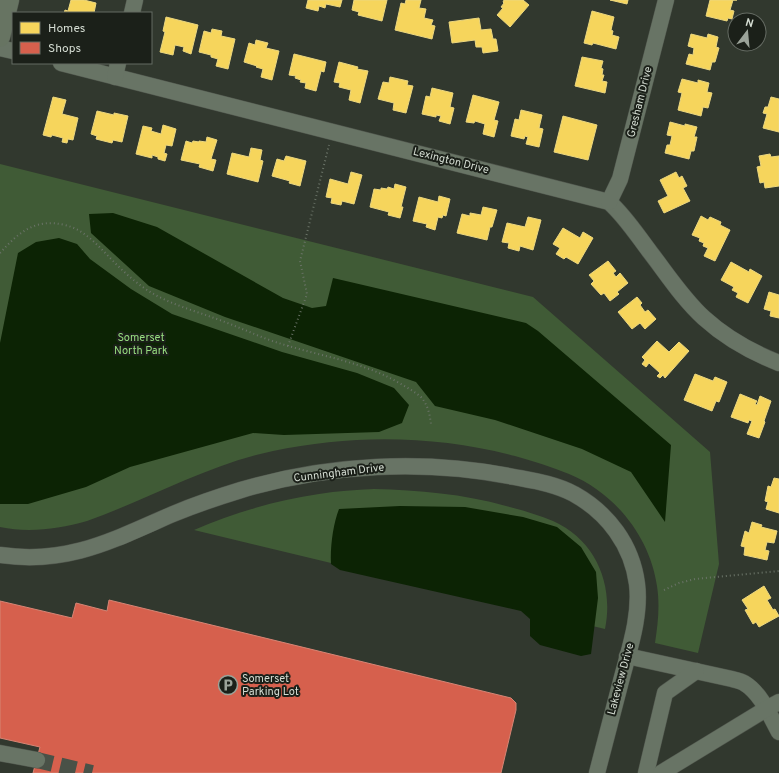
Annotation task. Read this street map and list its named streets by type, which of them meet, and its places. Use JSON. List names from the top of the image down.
{
  "streets": {
    "street": [
      "Gresham Drive",
      "Lexington Drive",
      "Cunningham Drive",
      "Lakeview Drive"
    ]
  },
  "crossings": [
    ["Gresham Drive", "Lexington Drive"],
    ["Cunningham Drive", "Lakeview Drive"]
  ],
  "parks": ["Somerset North Park"],
  "places": {
    "parking": ["Somerset Parking Lot"]
  },
  "legend": ["Homes", "Shops"],
  "north": "top"
}
